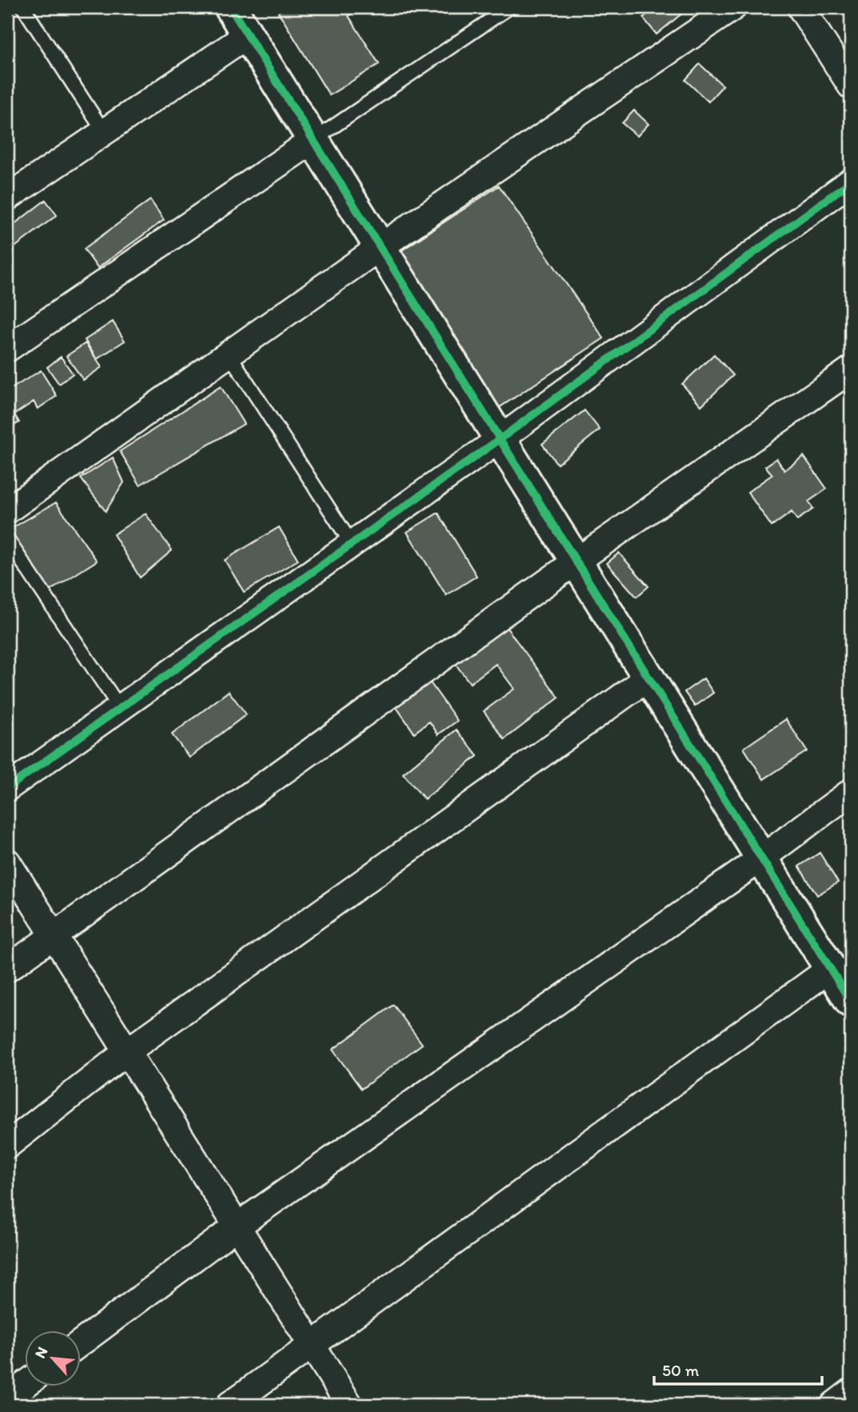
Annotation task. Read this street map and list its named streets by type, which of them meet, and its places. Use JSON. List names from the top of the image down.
{
  "scale_bar": "50 m",
  "north": "top left"
}
